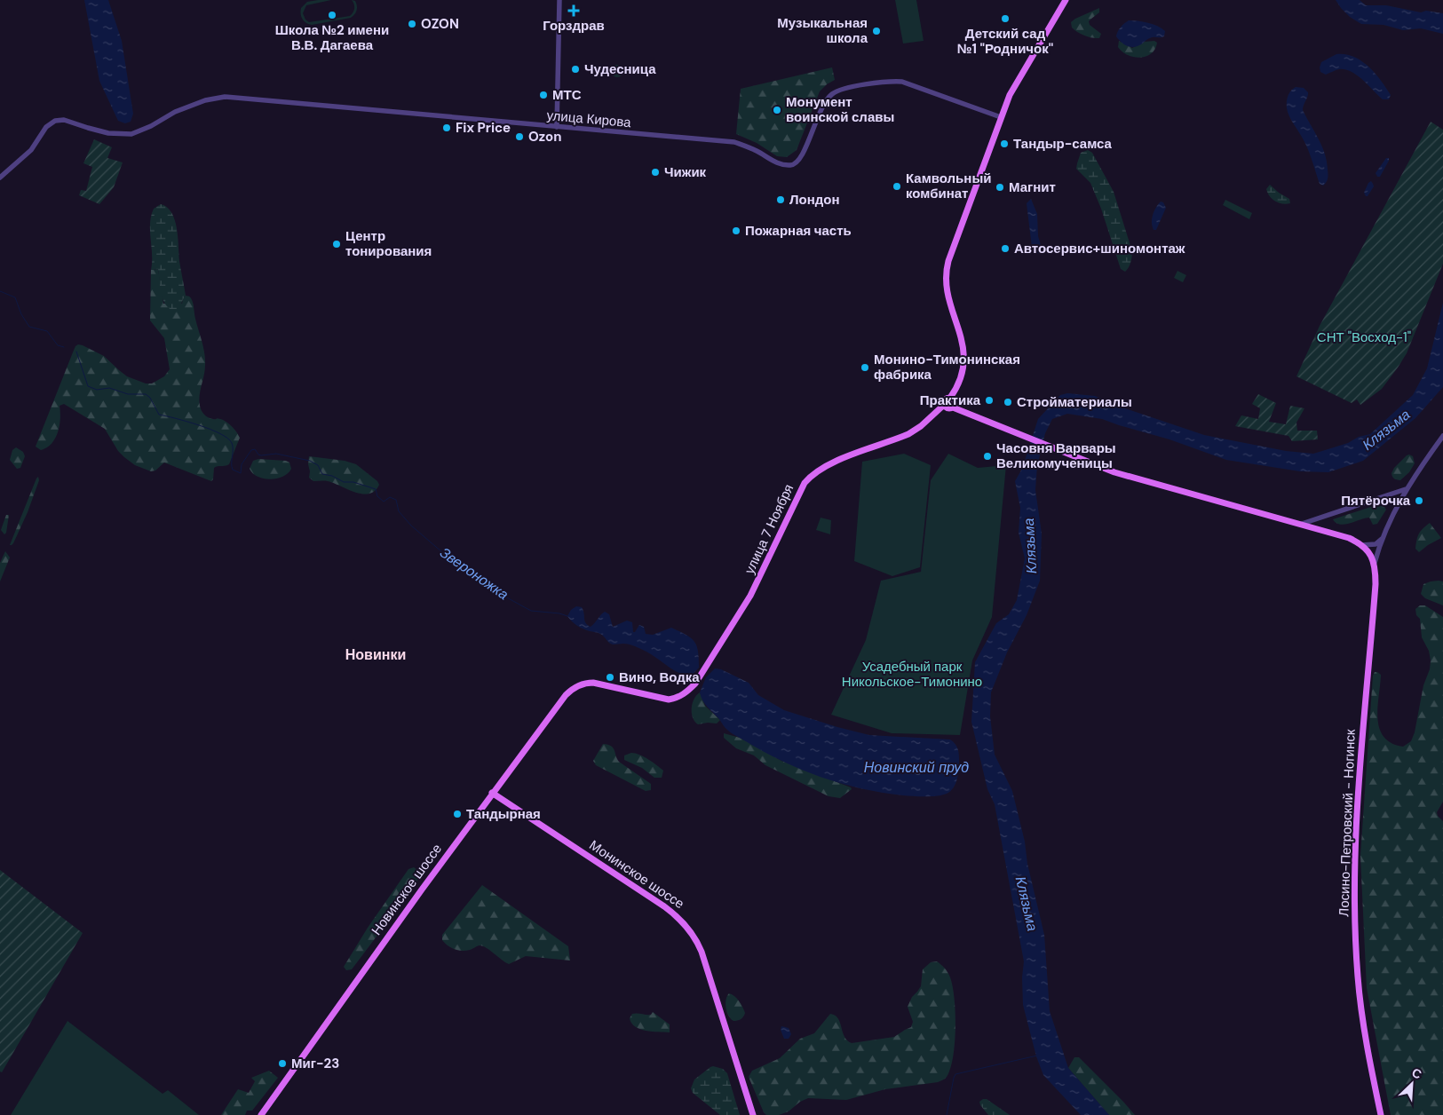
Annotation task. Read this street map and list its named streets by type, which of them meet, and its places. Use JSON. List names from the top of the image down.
{
  "streets": {
    "main road": [
      "улица 7 Ноября",
      "Лосино-Петровский - Ногинск",
      "Монинское шоссе",
      "Новинское шоссе"
    ],
    "street": ["улица Кирова"]
  },
  "crossings": [
    ["улица 7 Ноября", "Новинское шоссе"],
    ["Монинское шоссе", "Новинское шоссе"]
  ],
  "districts": ["Новинки"],
  "water": ["Клязьма", "Звероножка", "Новинский пруд"],
  "parks": ["СНТ \"Восход-1\"", "Усадебный парк Никольское-Тимонино"],
  "places": {
    "health": ["Горздрав"],
    "other": [
      "Школа №2 имени В.В. Дагаева",
      "Детский сад №1 \"Родничок\"",
      "OZON",
      "Музыкальная школа",
      "Чудесница",
      "МТС",
      "Монумент воинской славы",
      "Fix Price",
      "Ozon",
      "Тандыр-самса",
      "Чижик",
      "Камвольный комбинат",
      "Магнит",
      "Лондон",
      "Пожарная часть",
      "Центр тонирования",
      "Автосервис+шиномонтаж",
      "Монино-Тимонинская фабрика",
      "Практика",
      "Стройматериалы",
      "Часовня Варвары Великомученицы",
      "Пятёрочка",
      "Вино, Водка",
      "Тандырная",
      "Миг-23"
    ]
  },
  "north": "top right"
}
